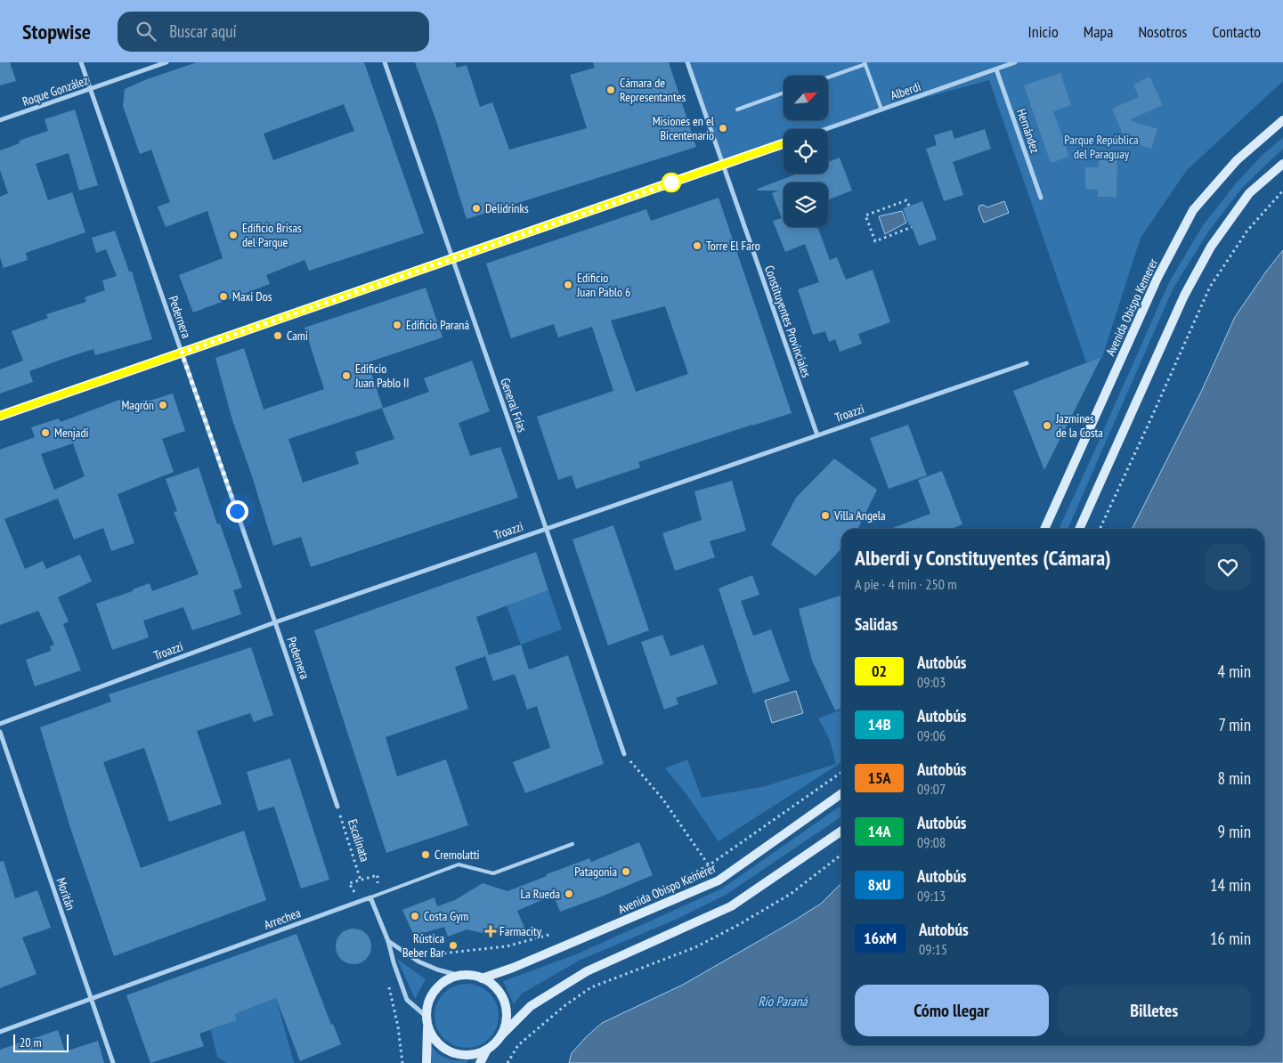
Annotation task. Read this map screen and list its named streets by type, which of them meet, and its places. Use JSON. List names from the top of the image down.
{
  "streets": {
    "main road": ["Avenida Obispo Kemerer"],
    "street": [
      "Roque González",
      "Alberdi",
      "Hernández",
      "Pedernera",
      "Constituyentes Provinciales",
      "General Frías",
      "Troazzi",
      "Moritán",
      "Arrechea"
    ],
    "path": ["Escalinata"]
  },
  "crossings": [
    ["Roque González", "Pedernera"],
    ["Alberdi", "Hernández"],
    ["Pedernera", "Troazzi"],
    ["Pedernera", "Escalinata"],
    ["Constituyentes Provinciales", "Troazzi"],
    ["General Frías", "Troazzi"],
    ["Escalinata", "Arrechea"],
    ["Moritán", "Arrechea"]
  ],
  "water": ["Río Paraná"],
  "parks": ["Parque República del Paraguay"],
  "places": {
    "other": [
      "Cámara de Representantes",
      "Misiones en el Bicentenario",
      "Delidrinks",
      "Edificio Brisas del Parque",
      "Torre El Faro",
      "Edificio Juan Pablo 6",
      "Maxi Dos",
      "Edificio Paraná",
      "Cami",
      "Edificio Juan Pablo II",
      "Magrón",
      "Jazmines de la Costa",
      "Menjadi",
      "Villa Angela",
      "Cremolatti",
      "Patagonia",
      "La Rueda",
      "Costa Gym",
      "Rústica Beber Bar"
    ],
    "health": ["Farmacity"]
  },
  "lines": ["bus line 02"],
  "scale_bar": "20 m",
  "north": "top right",
  "page": {
    "header": "Stopwise",
    "search": "Buscar aquí",
    "nav": [
      "Inicio",
      "Mapa",
      "Nosotros",
      "Contacto"
    ],
    "heading": [
      ["Alberdi y Constituyentes (Cámara)", "A pie · 4 min · 250 m"],
      "Salidas"
    ],
    "list": [
      {
        "mark": "02",
        "name": "Autobús",
        "note": "09:03",
        "value": "4 min"
      },
      {
        "mark": "14B",
        "name": "Autobús",
        "note": "09:06",
        "value": "7 min"
      },
      {
        "mark": "15A",
        "name": "Autobús",
        "note": "09:07",
        "value": "8 min"
      },
      {
        "mark": "14A",
        "name": "Autobús",
        "note": "09:08",
        "value": "9 min"
      },
      {
        "mark": "8xU",
        "name": "Autobús",
        "note": "09:13",
        "value": "14 min"
      },
      {
        "mark": "16xM",
        "name": "Autobús",
        "note": "09:15",
        "value": "16 min"
      }
    ],
    "buttons": ["Cómo llegar", "Billetes"],
    "scale": "20 m"
  }
}
